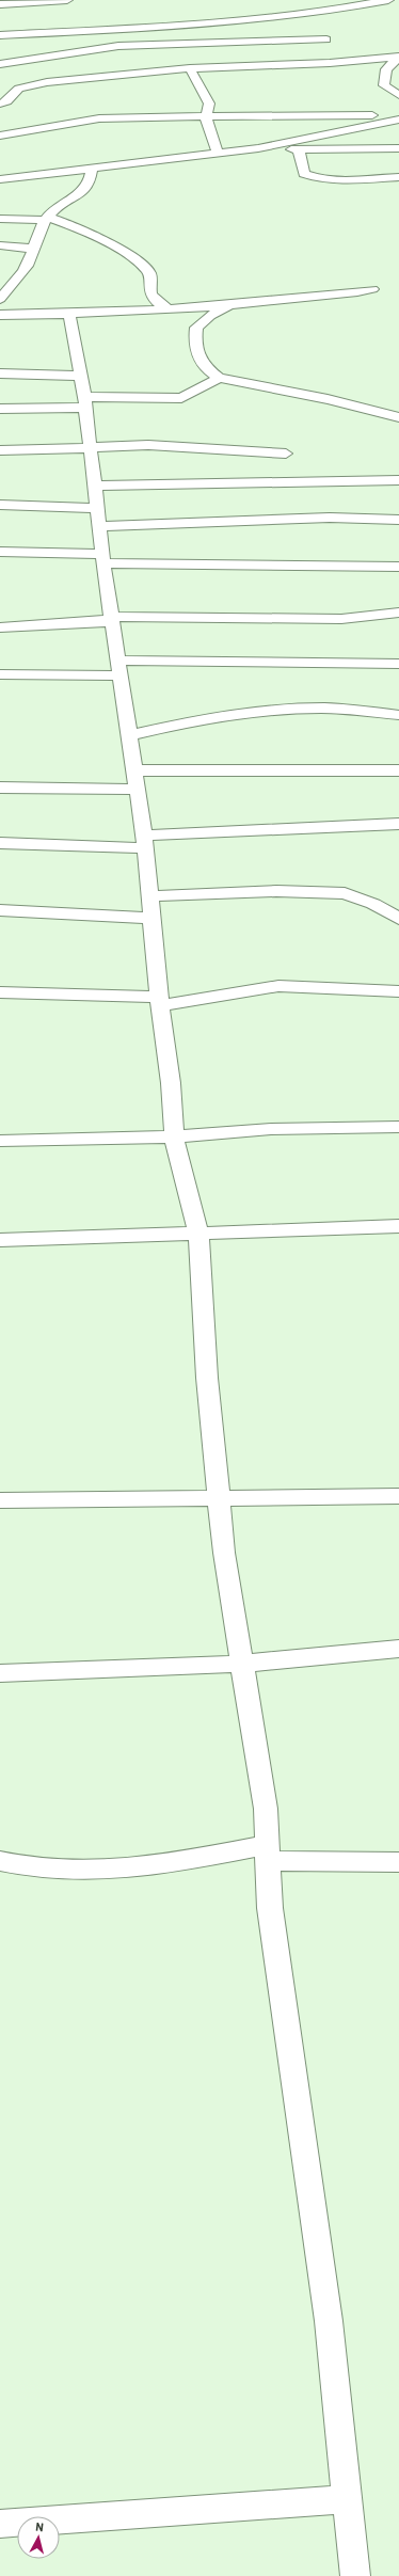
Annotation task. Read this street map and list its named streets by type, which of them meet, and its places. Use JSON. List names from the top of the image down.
{
  "north": "top"
}
